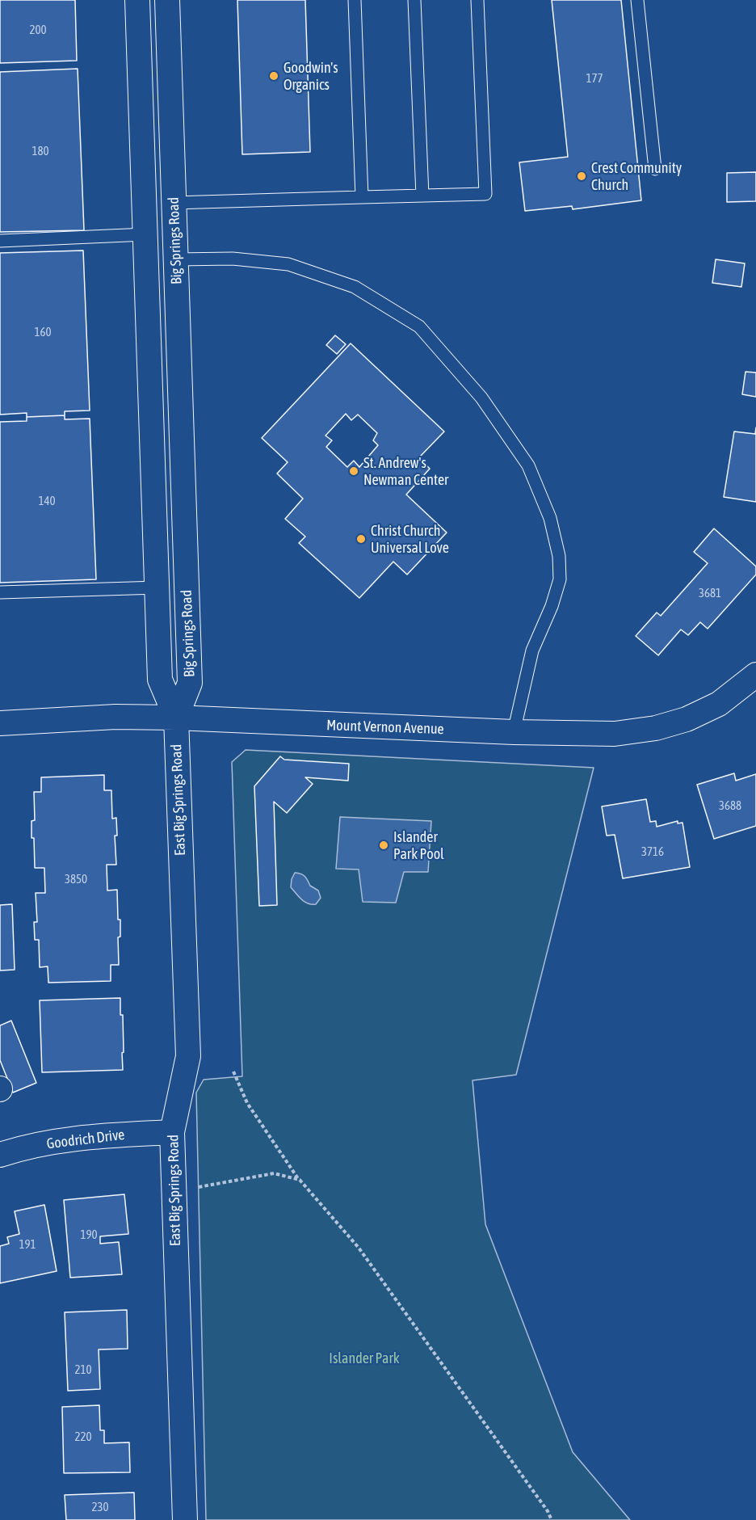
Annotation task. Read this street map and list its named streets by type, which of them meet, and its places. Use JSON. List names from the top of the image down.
{
  "streets": {
    "street": [
      "Big Springs Road",
      "Mount Vernon Avenue",
      "East Big Springs Road",
      "Goodrich Drive"
    ]
  },
  "crossings": [
    ["Big Springs Road", "Mount Vernon Avenue"],
    ["Big Springs Road", "East Big Springs Road"],
    ["Mount Vernon Avenue", "East Big Springs Road"],
    ["East Big Springs Road", "Goodrich Drive"]
  ],
  "parks": ["Islander Park"],
  "places": [
    "Goodwin's Organics",
    "Crest Community Church",
    "St. Andrew's Newman Center",
    "Christ Church Universal Love",
    "Islander Park Pool"
  ],
  "house_numbers": [
    "200",
    "177",
    "180",
    "160",
    "140",
    "3681",
    "3688",
    "3716",
    "3850",
    "190",
    "191",
    "210",
    "220",
    "230"
  ]
}
